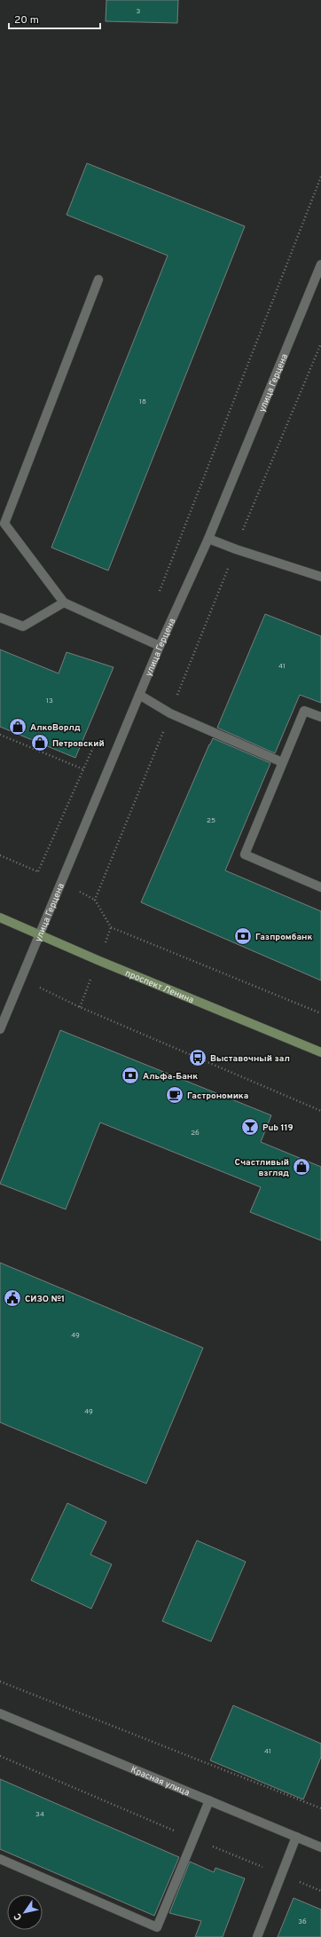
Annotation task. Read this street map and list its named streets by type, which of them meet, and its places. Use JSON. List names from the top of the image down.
{
  "streets": {
    "main road": ["проспект Ленина"],
    "street": ["улица Герцена", "Красная улица"]
  },
  "crossings": [
    ["улица Герцена", "проспект Ленина"]
  ],
  "places": {
    "shop": ["АлкоВорлд", "Петровский", "Счастливый взгляд"],
    "bank": ["Газпромбанк", "Альфа-Банк"],
    "bus stop": ["Выставочный зал"],
    "cafe": ["Гастрономика"],
    "bar": ["Pub 119"],
    "public building": ["СИЗО №1"]
  },
  "house_numbers": [
    "3",
    "18",
    "41",
    "13",
    "25",
    "26",
    "49",
    "49",
    "41",
    "34",
    "36"
  ],
  "scale_bar": "20 m",
  "north": "bottom left"
}
